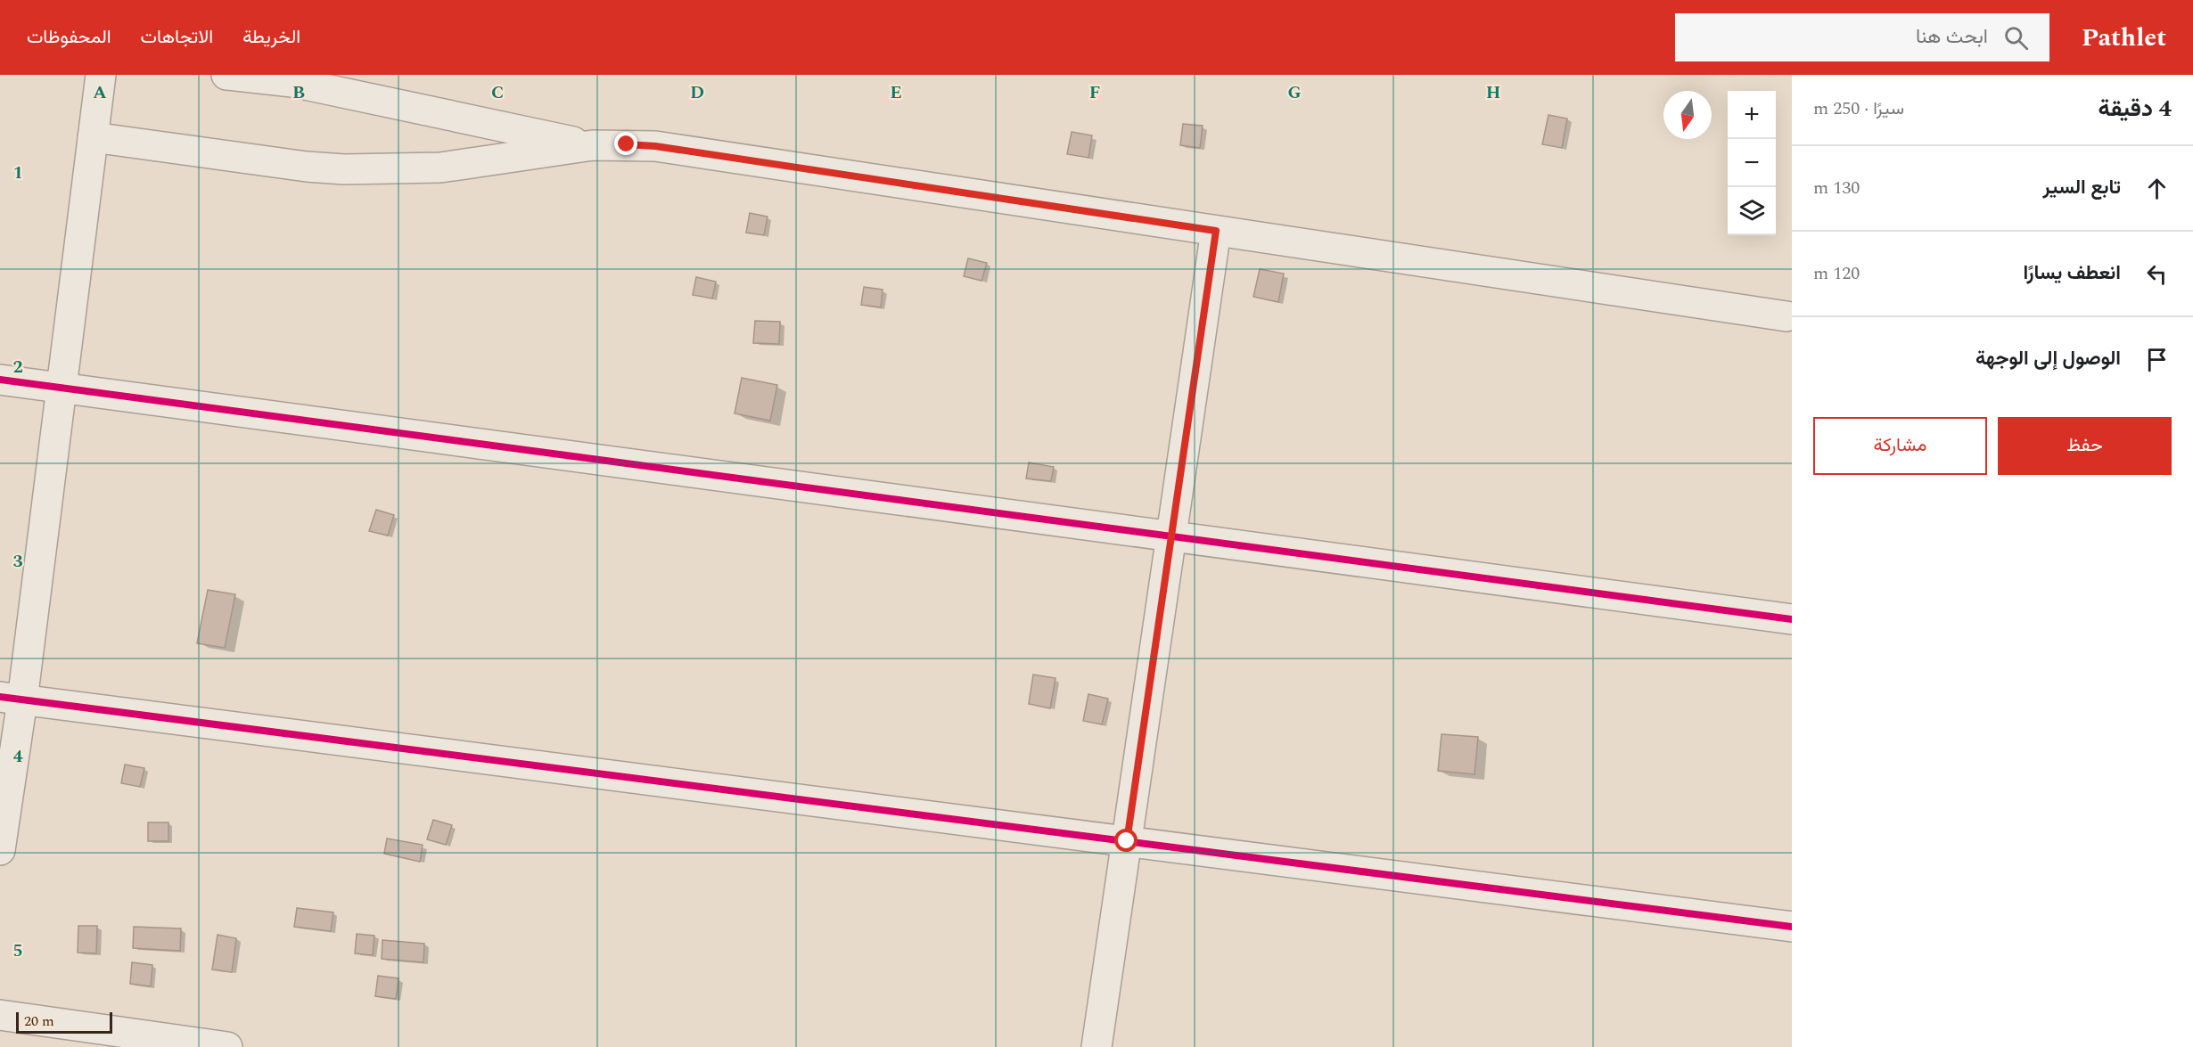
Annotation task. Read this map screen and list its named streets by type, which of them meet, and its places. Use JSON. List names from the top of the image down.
{
  "scale_bar": "20 m",
  "north": "bottom",
  "page": {
    "header": "Pathlet",
    "search": "ابحث هنا",
    "nav": ["الخريطة", "الاتجاهات", "المحفوظات"],
    "heading": ["4 دقيقة", "سيرًا · 250 m"],
    "map_buttons": ["+", "−"],
    "list": [
      ["تابع السير", "130 m"],
      ["انعطف يسارًا", "120 m"],
      "الوصول إلى الوجهة"
    ],
    "buttons": ["حفظ", "مشاركة"],
    "scale": "20 m"
  },
  "grid": {
    "columns": [
      "A",
      "B",
      "C",
      "D",
      "E",
      "F",
      "G",
      "H"
    ],
    "rows": [
      "1",
      "2",
      "3",
      "4",
      "5"
    ]
  }
}
